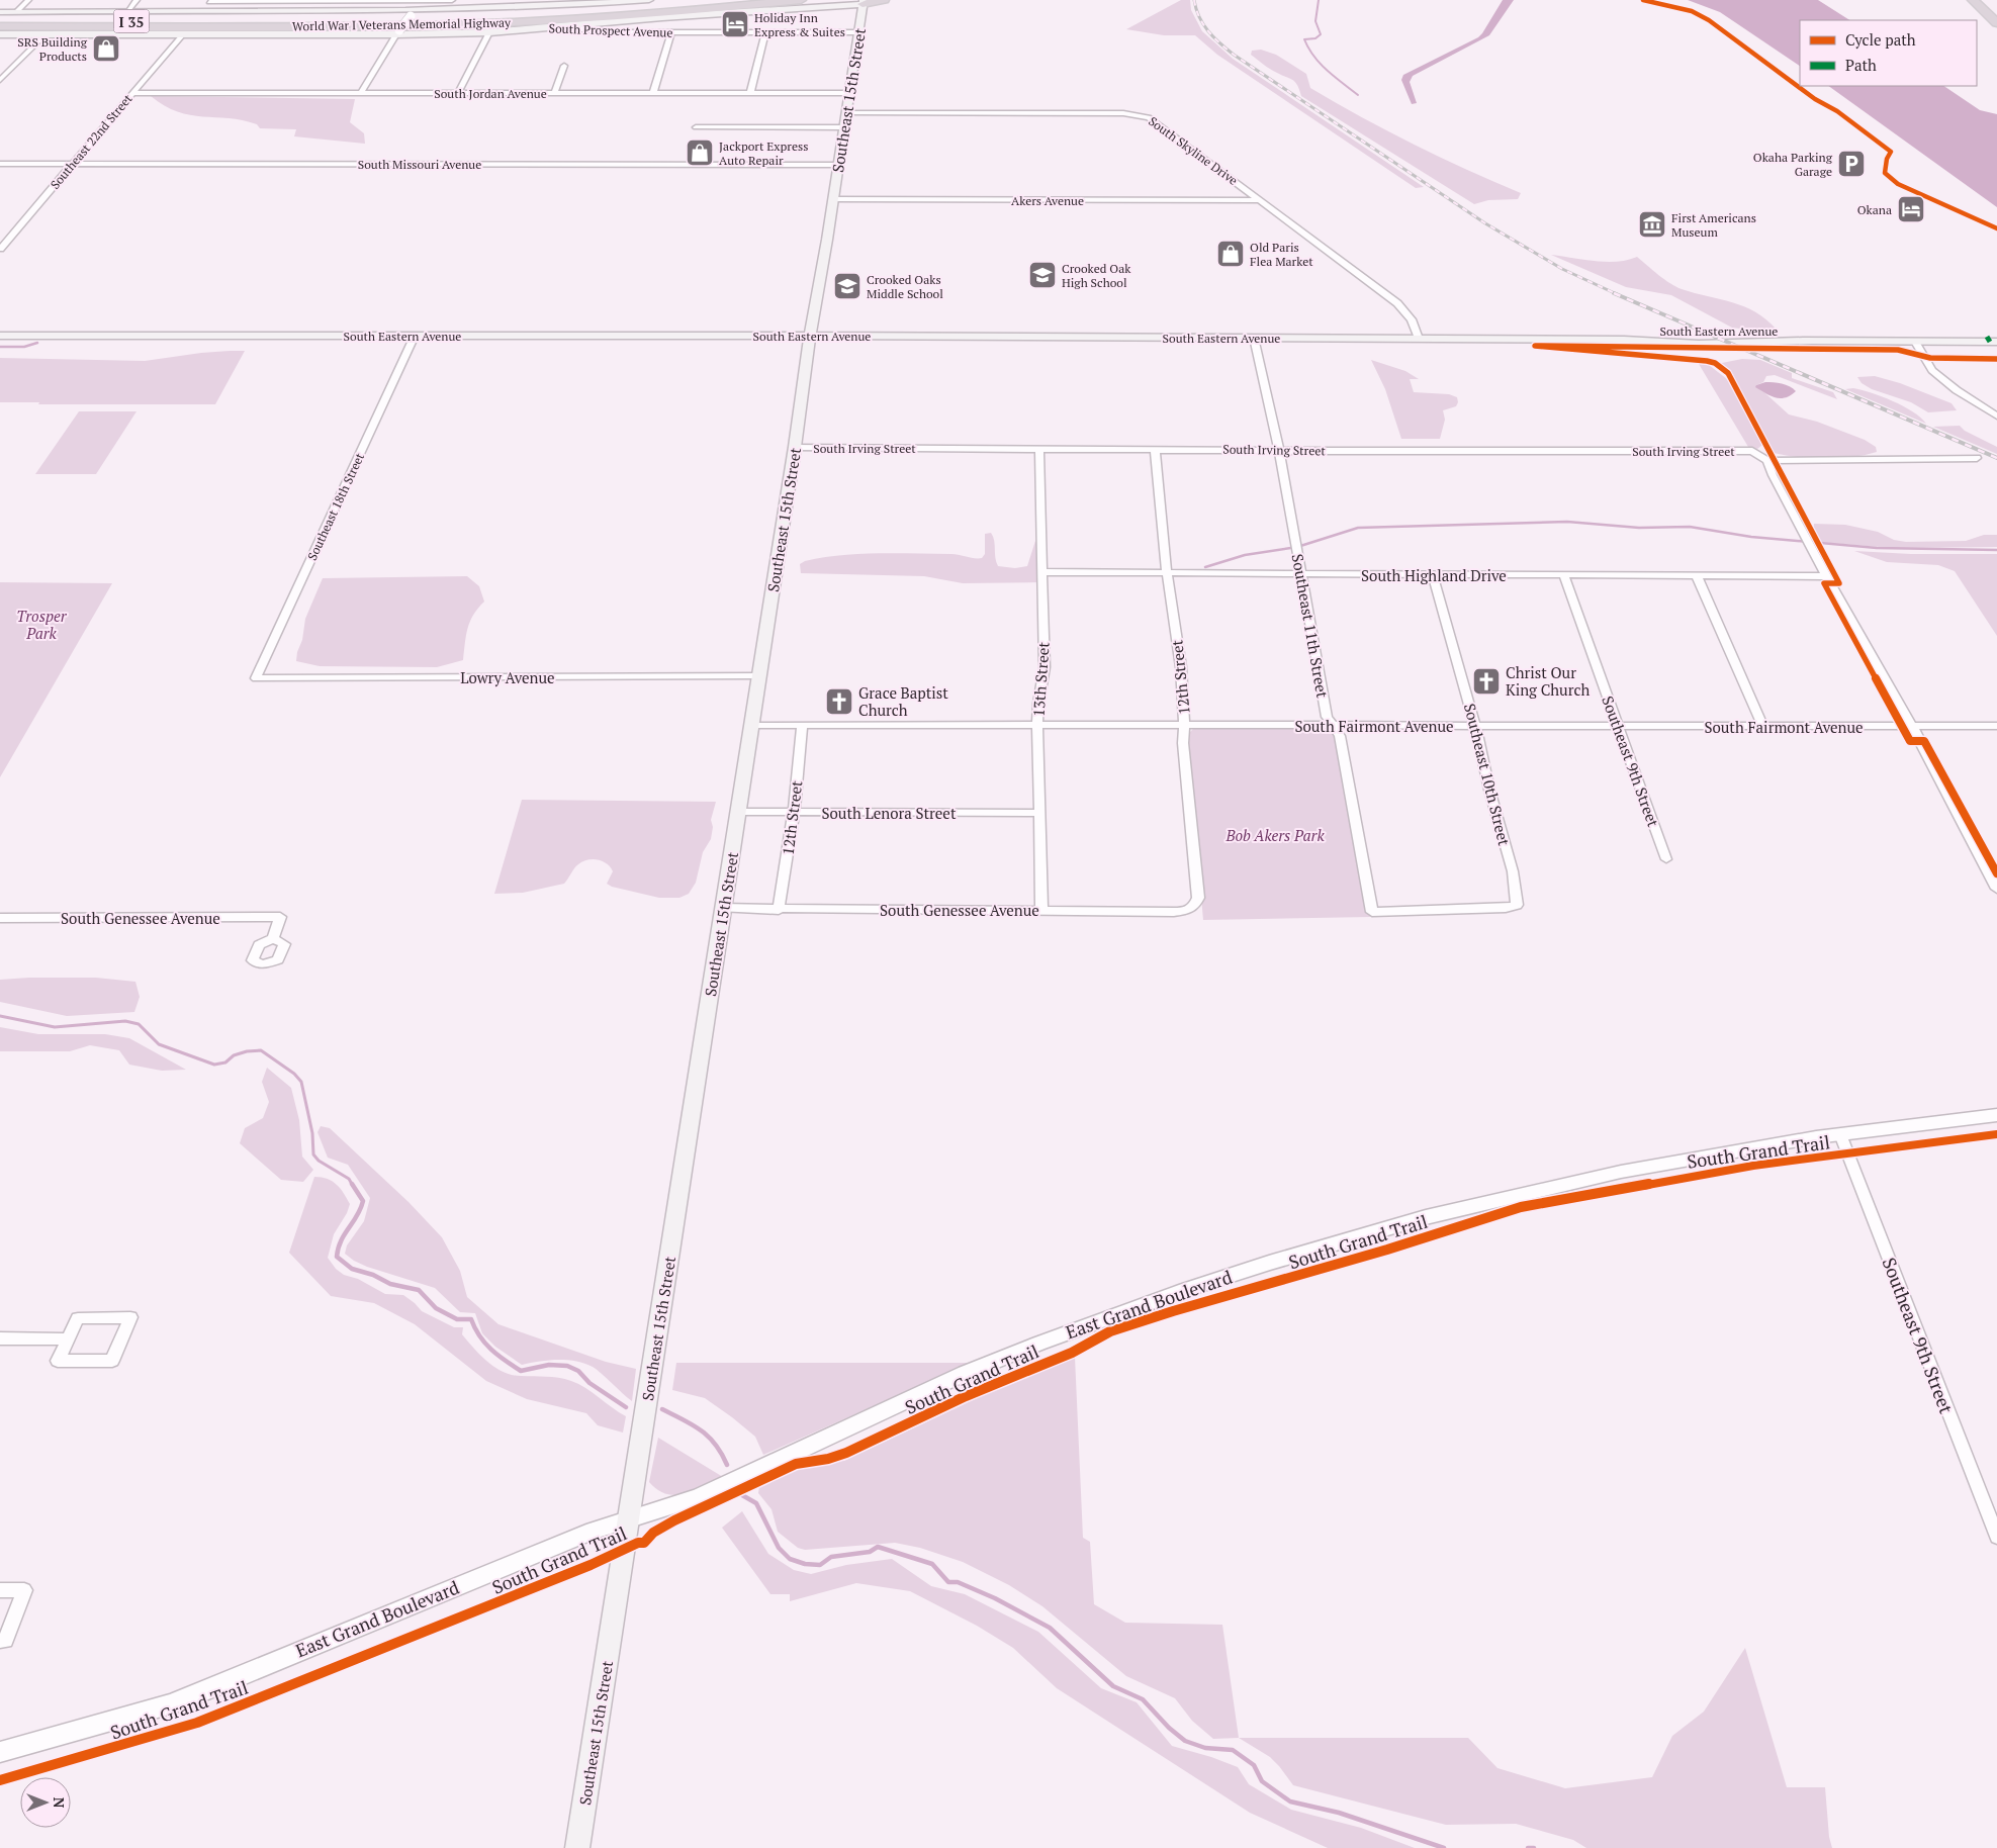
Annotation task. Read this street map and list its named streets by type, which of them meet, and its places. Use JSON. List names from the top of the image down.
{
  "streets": {
    "highway": ["I 35", "World War I Veterans Memorial Highway"],
    "main road": ["South Prospect Avenue", "Southeast 15th Street", "South Eastern Avenue"],
    "street": [
      "South Jordan Avenue",
      "Southeast 22nd Street",
      "South Skyline Drive",
      "South Missouri Avenue",
      "Akers Avenue",
      "South Irving Street",
      "Southeast 18th Street",
      "South Highland Drive",
      "Southeast 11th Street",
      "Lowry Avenue",
      "12th Street",
      "13th Street",
      "South Fairmont Avenue",
      "Southeast 9th Street",
      "Southeast 10th Street",
      "South Lenora Street",
      "South Genessee Avenue",
      "East Grand Boulevard"
    ],
    "cycle path": ["South Grand Trail"]
  },
  "crossings": [
    ["South Prospect Avenue", "Southeast 15th Street"],
    ["South Prospect Avenue", "Southeast 22nd Street"],
    ["South Jordan Avenue", "Southeast 15th Street"],
    ["South Jordan Avenue", "Southeast 22nd Street"],
    ["Southeast 15th Street", "South Skyline Drive"],
    ["Southeast 15th Street", "South Missouri Avenue"],
    ["Southeast 15th Street", "Akers Avenue"],
    ["Southeast 15th Street", "South Eastern Avenue"],
    ["Southeast 15th Street", "South Irving Street"],
    ["Southeast 15th Street", "Lowry Avenue"],
    ["Southeast 15th Street", "South Fairmont Avenue"],
    ["Southeast 15th Street", "South Lenora Street"],
    ["Southeast 15th Street", "South Genessee Avenue"],
    ["Southeast 15th Street", "East Grand Boulevard"],
    ["Southeast 22nd Street", "South Missouri Avenue"],
    ["South Skyline Drive", "Akers Avenue"],
    ["South Skyline Drive", "South Eastern Avenue"],
    ["South Eastern Avenue", "Southeast 18th Street"],
    ["South Eastern Avenue", "Southeast 11th Street"],
    ["South Irving Street", "Southeast 11th Street"],
    ["South Irving Street", "12th Street"],
    ["South Irving Street", "13th Street"],
    ["Southeast 18th Street", "Lowry Avenue"],
    ["South Highland Drive", "Southeast 11th Street"],
    ["South Highland Drive", "12th Street"],
    ["South Highland Drive", "13th Street"],
    ["South Highland Drive", "Southeast 9th Street"],
    ["South Highland Drive", "Southeast 10th Street"],
    ["Southeast 11th Street", "South Fairmont Avenue"],
    ["Southeast 11th Street", "Southeast 10th Street"],
    ["12th Street", "South Fairmont Avenue"],
    ["12th Street", "South Lenora Street"],
    ["12th Street", "South Genessee Avenue"],
    ["13th Street", "South Fairmont Avenue"],
    ["13th Street", "South Lenora Street"],
    ["13th Street", "South Genessee Avenue"],
    ["South Fairmont Avenue", "Southeast 9th Street"],
    ["South Fairmont Avenue", "Southeast 10th Street"],
    ["Southeast 9th Street", "East Grand Boulevard"]
  ],
  "parks": ["Trosper Park", "Bob Akers Park"],
  "places": {
    "hotel": ["Holiday Inn Express & Suites", "Okana"],
    "shop": ["SRS Building Products", "Jackport Express Auto Repair", "Old Paris Flea Market"],
    "parking": ["Okaha Parking Garage"],
    "museum": ["First Americans Museum"],
    "school or university": ["Crooked Oak High School", "Crooked Oaks Middle School"],
    "church": ["Christ Our King Church", "Grace Baptist Church"]
  },
  "legend": ["Cycle path", "Path"],
  "north": "right"
}
